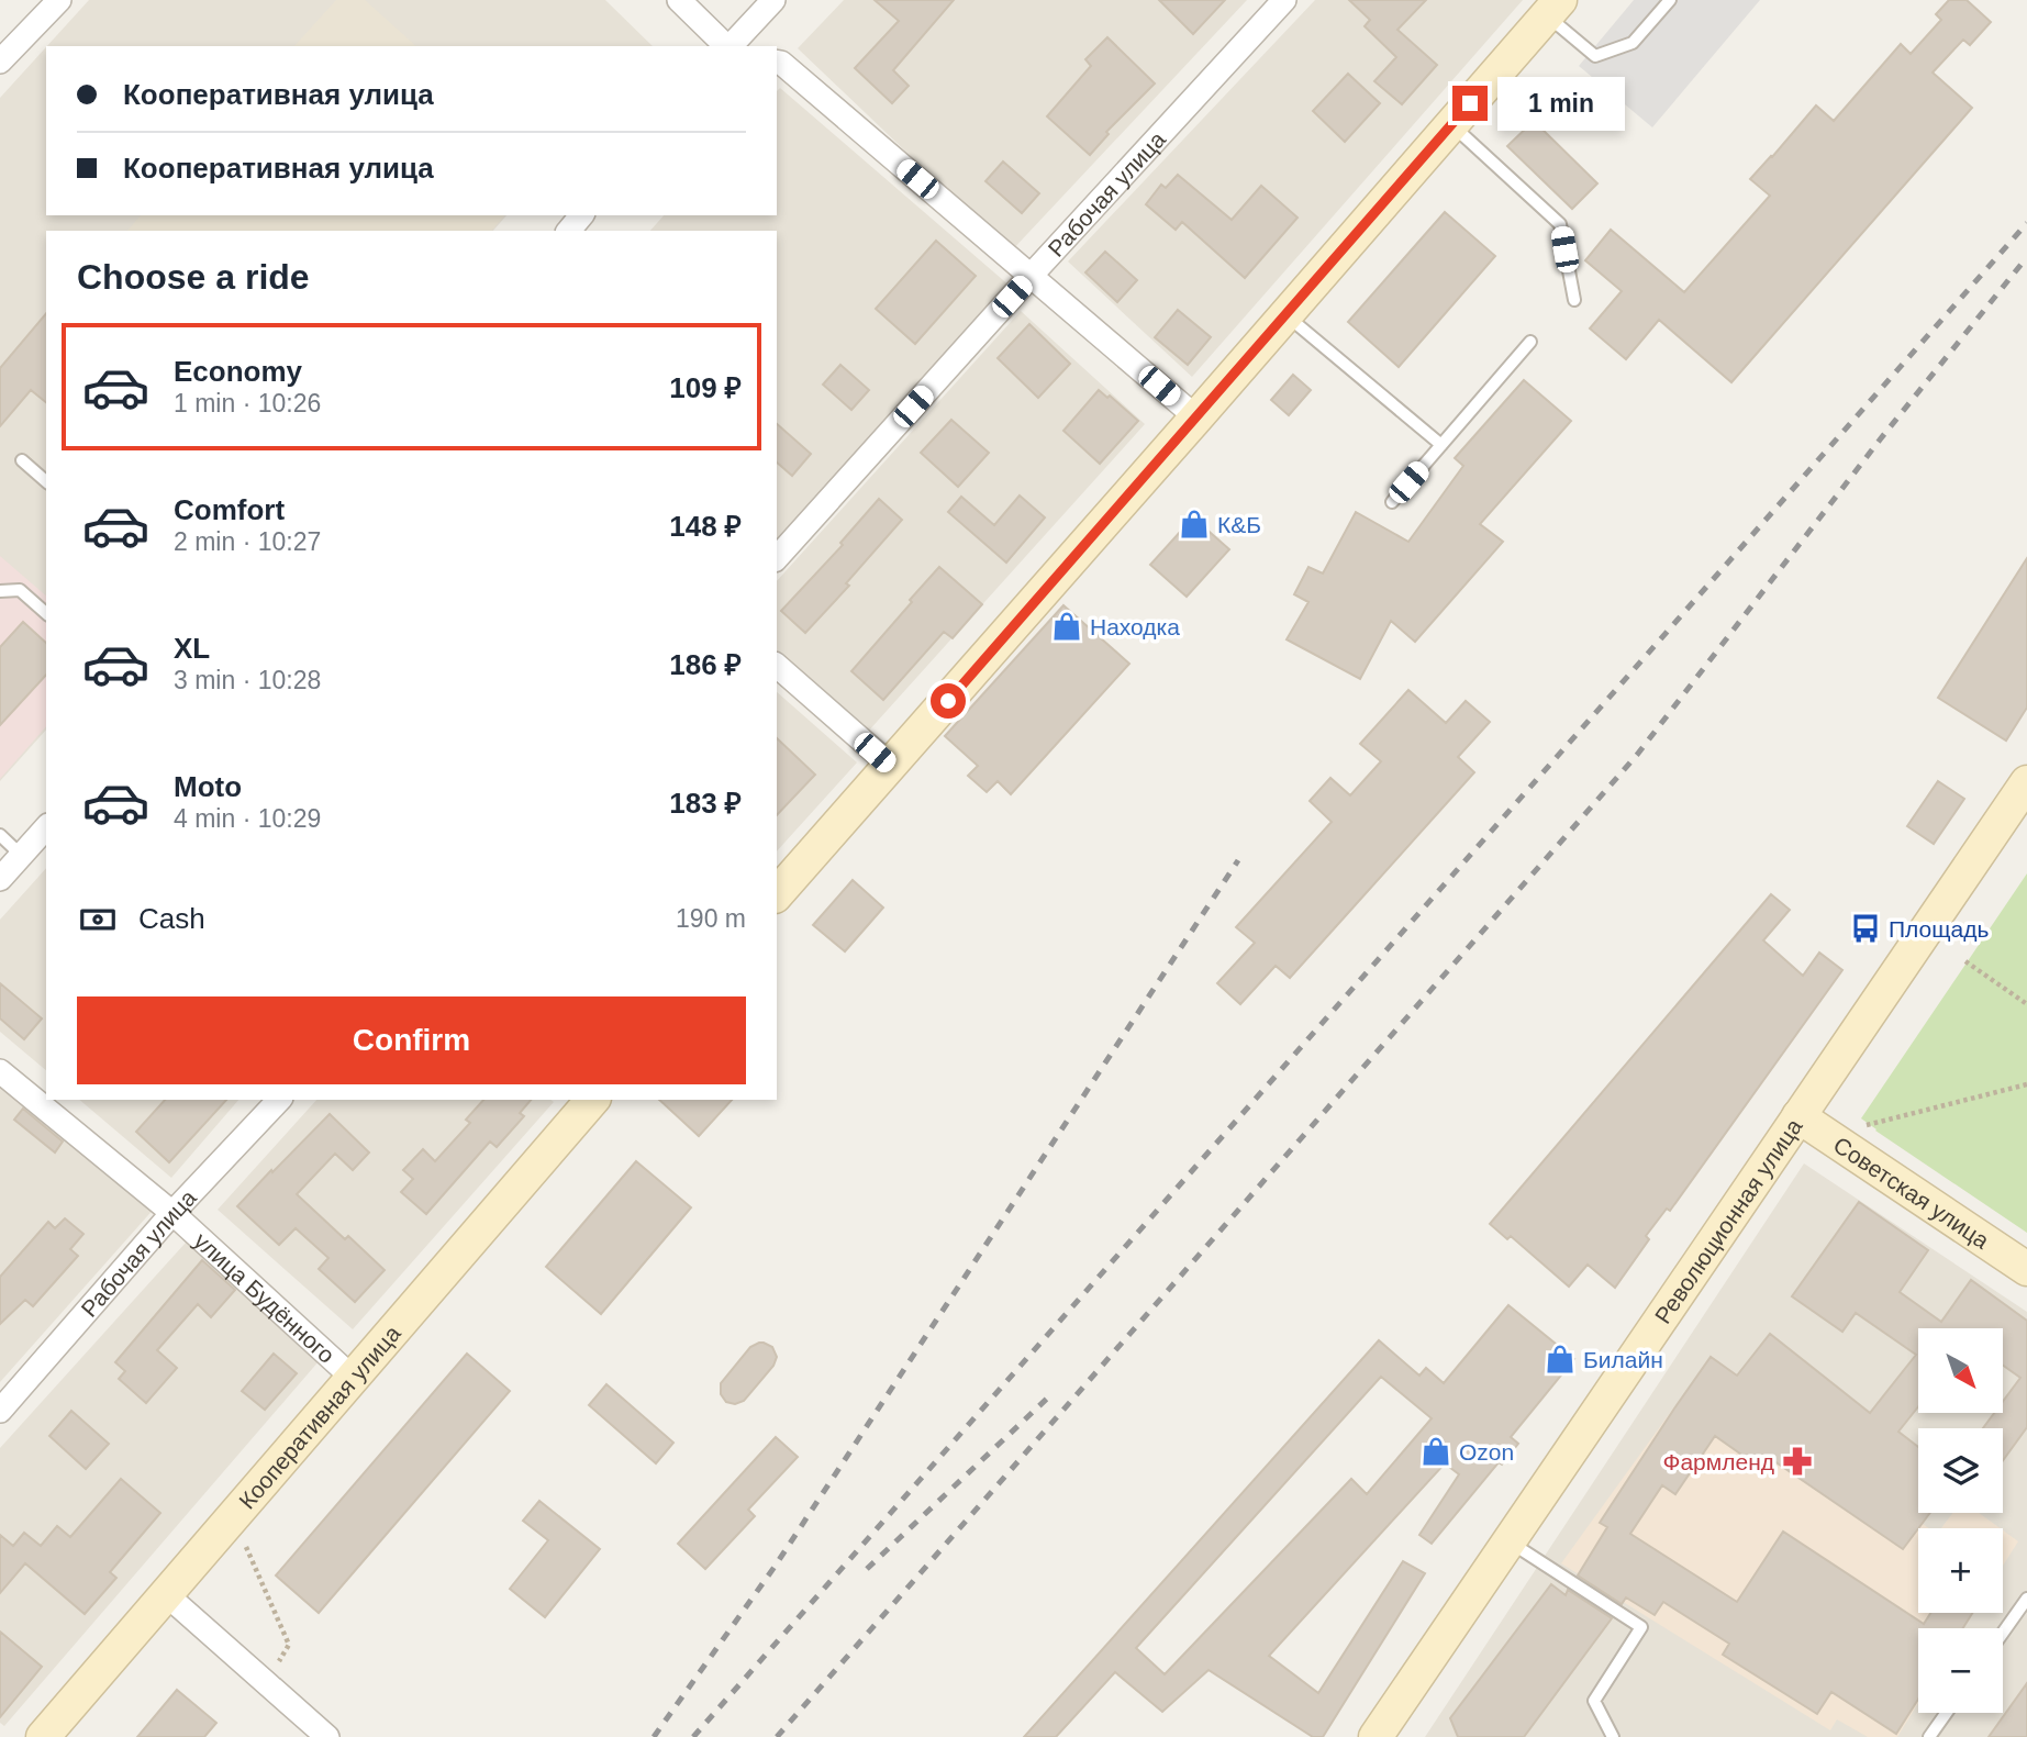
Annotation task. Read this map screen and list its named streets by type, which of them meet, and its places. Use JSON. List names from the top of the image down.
{
  "streets": {
    "street": [
      "Рабочая улица",
      "Советская улица",
      "Революционная улица",
      "улица Будённого",
      "Кооперативная улица"
    ]
  },
  "crossings": [
    ["Рабочая улица", "улица Будённого"],
    ["Советская улица", "Революционная улица"],
    ["улица Будённого", "Кооперативная улица"]
  ],
  "places": {
    "shop": [
      "К&Б",
      "Находка",
      "Билайн",
      "Ozon"
    ],
    "bus stop": ["Площадь"],
    "pharmacy": ["Фармленд"]
  },
  "north": "bottom right",
  "page": {
    "banner": ["Кооперативная улица", "Кооперативная улица"],
    "bubble": "1 min",
    "heading": "Choose a ride",
    "list": [
      {
        "name": "Economy",
        "note": "1 min · 10:26",
        "value": "109 ₽"
      },
      {
        "name": "Comfort",
        "note": "2 min · 10:27",
        "value": "148 ₽"
      },
      {
        "name": "XL",
        "note": "3 min · 10:28",
        "value": "186 ₽"
      },
      {
        "name": "Moto",
        "note": "4 min · 10:29",
        "value": "183 ₽"
      }
    ],
    "pay": ["Cash", "190 m"],
    "buttons": "Confirm",
    "map_buttons": ["+", "−"]
  }
}
